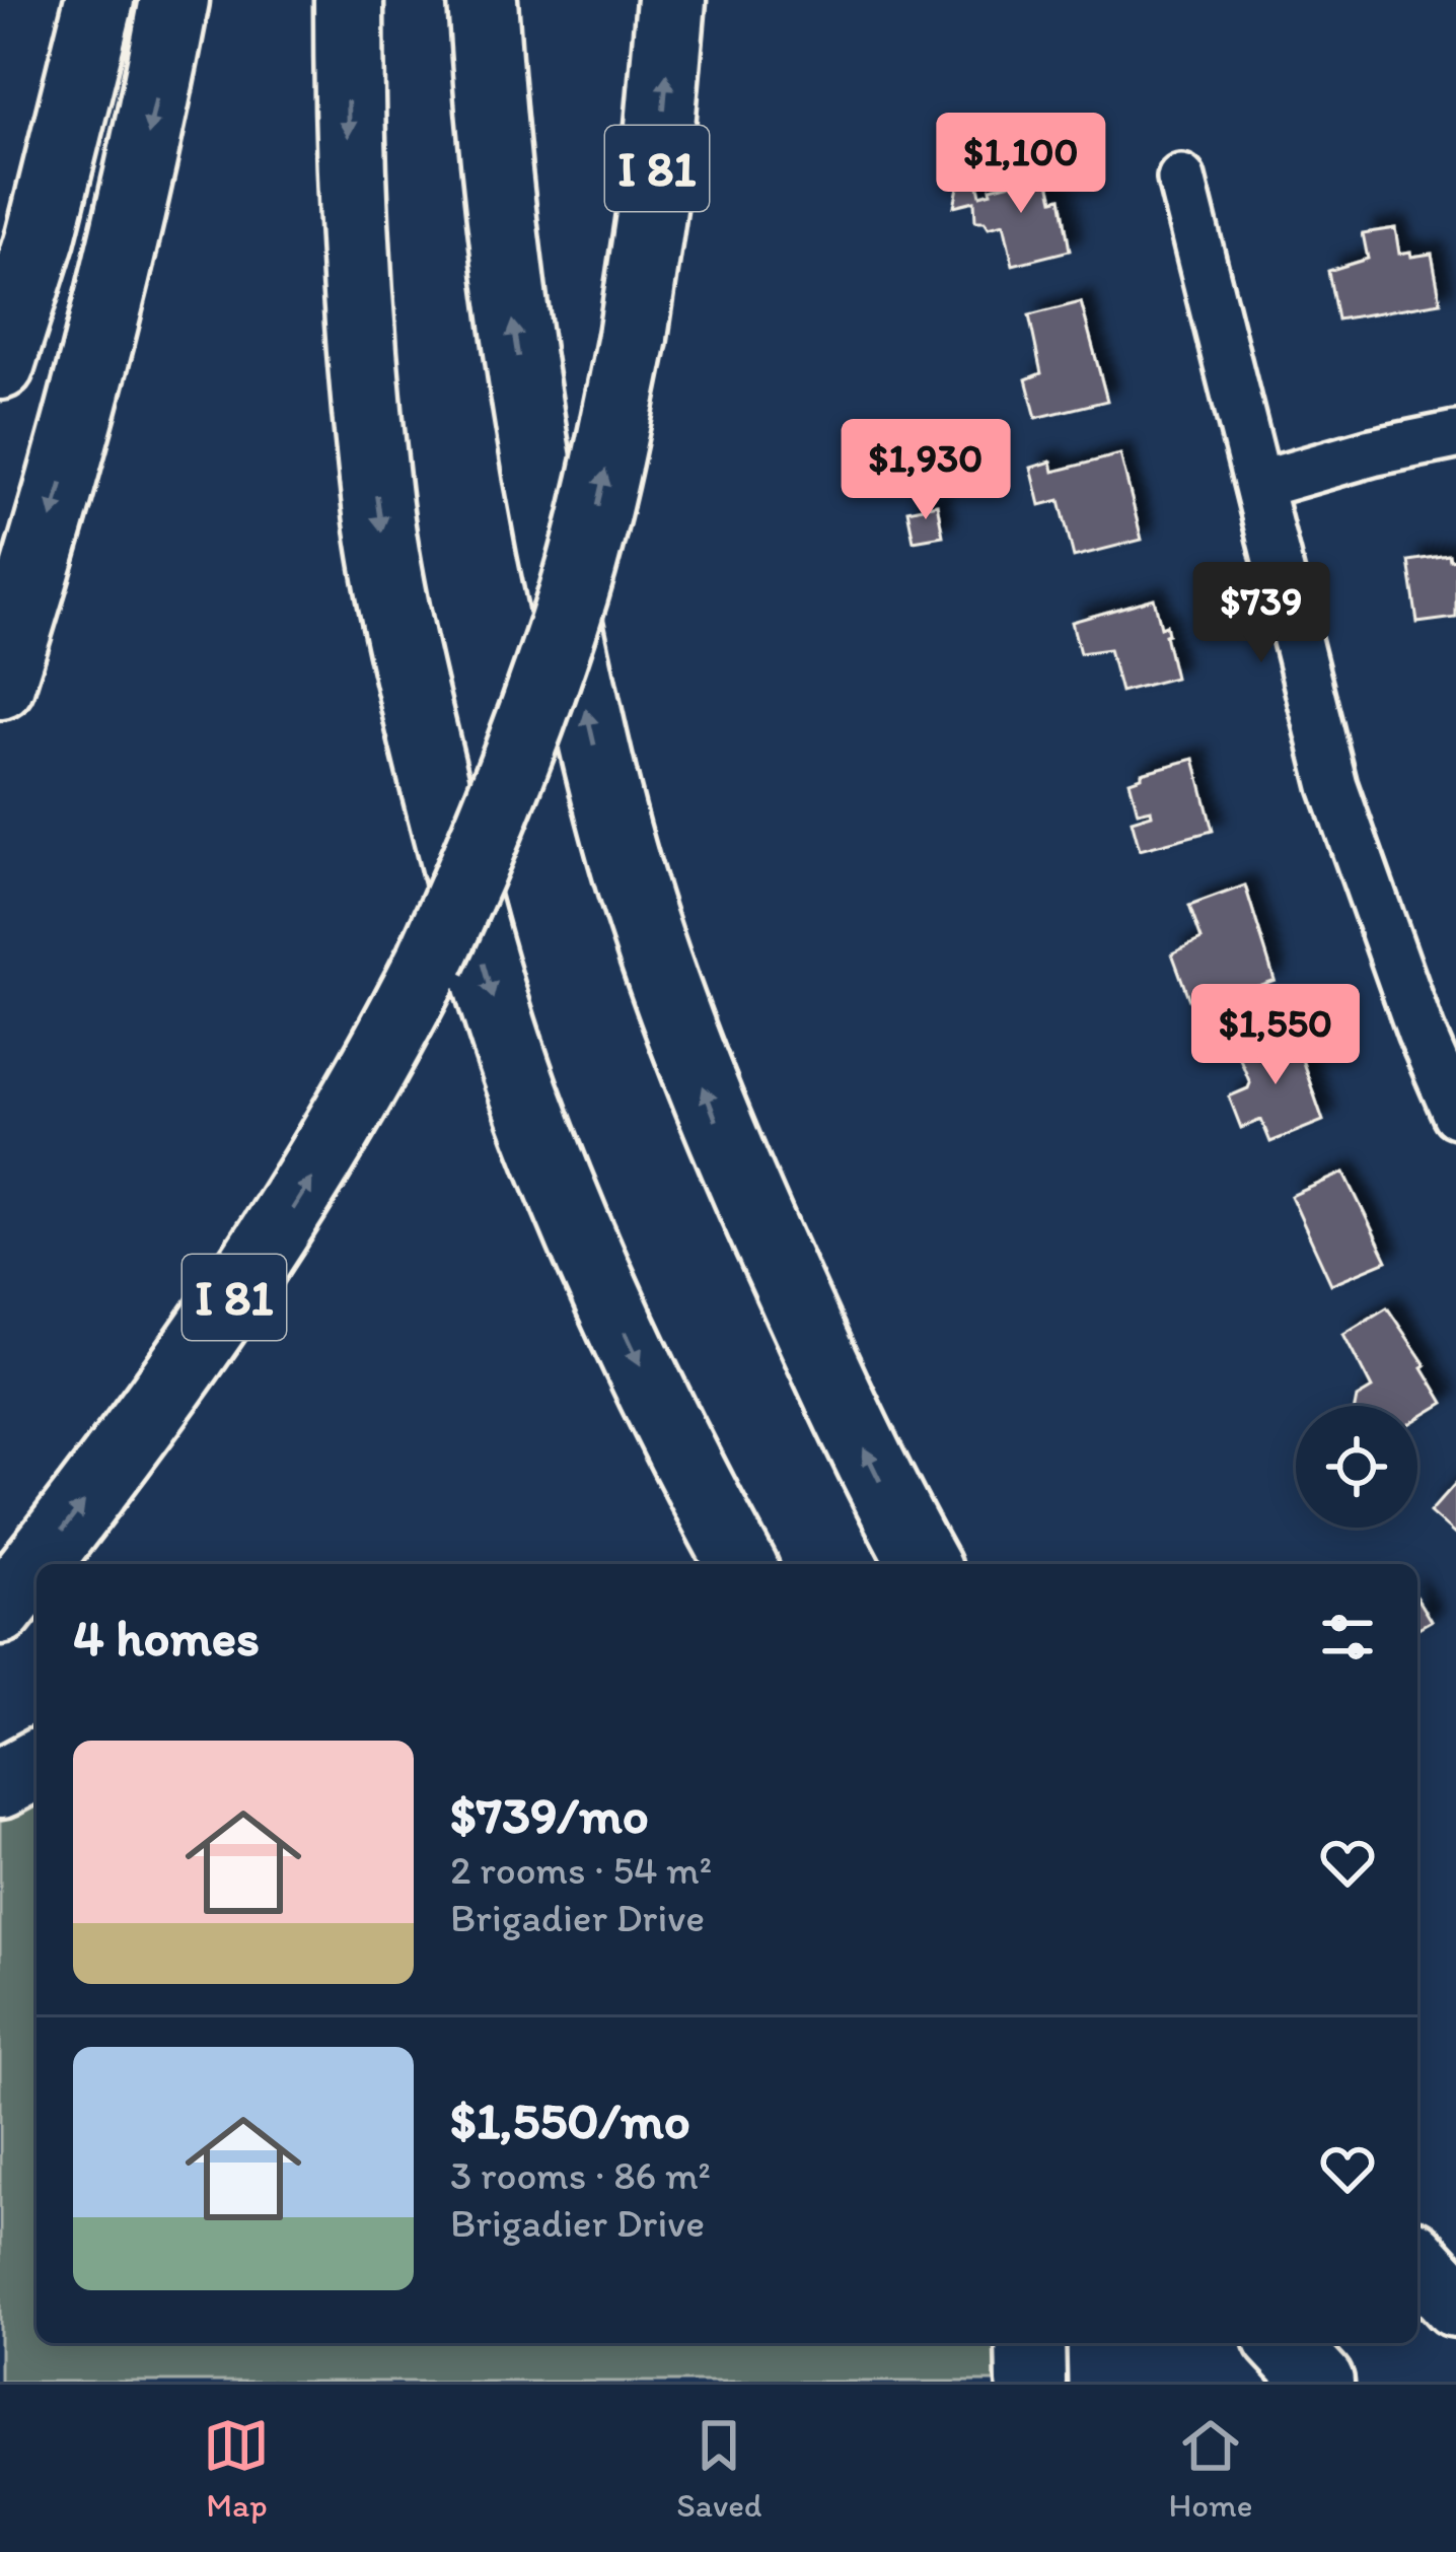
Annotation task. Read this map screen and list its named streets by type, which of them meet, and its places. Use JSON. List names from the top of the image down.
{
  "streets": {
    "highway": ["I 81"]
  },
  "page": {
    "price": [
      "$1,100",
      "$1,930",
      "$739",
      "$1,550"
    ],
    "heading": "4 homes",
    "list": [
      {
        "name": "$739/mo",
        "note": "2 rooms · 54 m² · Brigadier Drive"
      },
      {
        "name": "$1,550/mo",
        "note": "3 rooms · 86 m² · Brigadier Drive"
      }
    ],
    "tabs": ["Map", "Saved", "Home"]
  }
}
